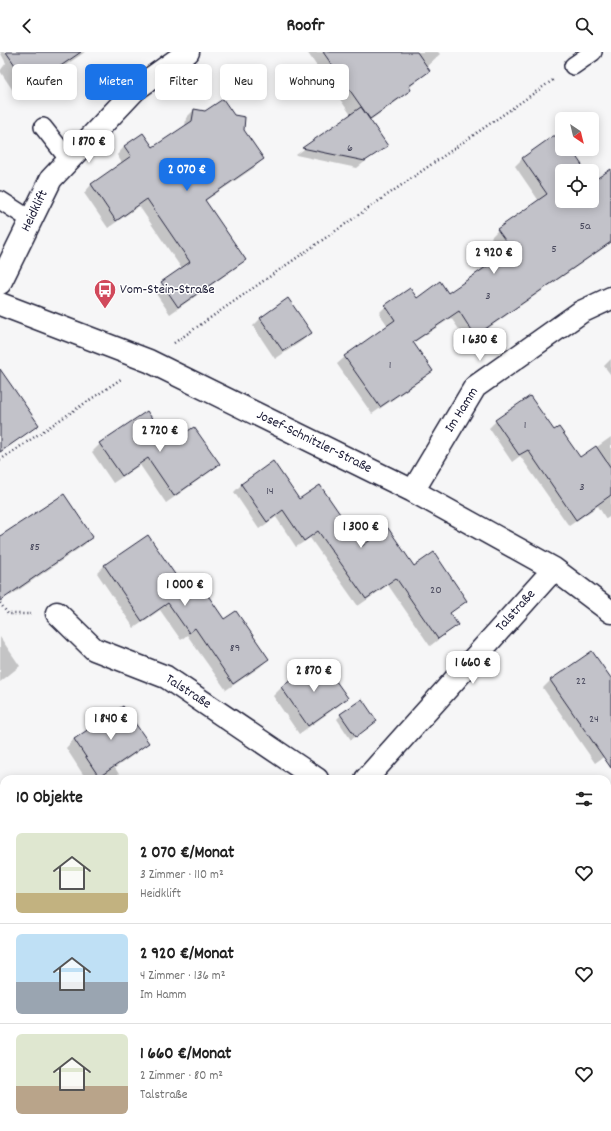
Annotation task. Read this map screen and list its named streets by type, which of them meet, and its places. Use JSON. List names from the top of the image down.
{
  "streets": {
    "street": [
      "Heidklift",
      "Im Hamm",
      "Josef-Schnitzler-Straße",
      "Talstraße"
    ]
  },
  "crossings": [
    ["Im Hamm", "Josef-Schnitzler-Straße"],
    ["Josef-Schnitzler-Straße", "Talstraße"]
  ],
  "places": {
    "bus stop": ["Vom-Stein-Straße"]
  },
  "house_numbers": [
    "6",
    "5a",
    "5",
    "3",
    "1",
    "1",
    "3",
    "14",
    "85",
    "20",
    "89",
    "22",
    "24"
  ],
  "north": "bottom right",
  "page": {
    "header": "Roofr",
    "chip": [
      "Kaufen",
      "Mieten",
      "Filter",
      "Neu",
      "Wohnung"
    ],
    "price": [
      "1 870 €",
      "2 070 €",
      "2 920 €",
      "1 630 €",
      "2 720 €",
      "1 300 €",
      "1 000 €",
      "1 660 €",
      "2 870 €",
      "1 840 €"
    ],
    "heading": "10 Objekte",
    "list": [
      {
        "name": "2 070 €/Monat",
        "note": "3 Zimmer · 110 m² · Heidklift"
      },
      {
        "name": "2 920 €/Monat",
        "note": "4 Zimmer · 136 m² · Im Hamm"
      },
      {
        "name": "1 660 €/Monat",
        "note": "2 Zimmer · 80 m² · Talstraße"
      }
    ]
  }
}
